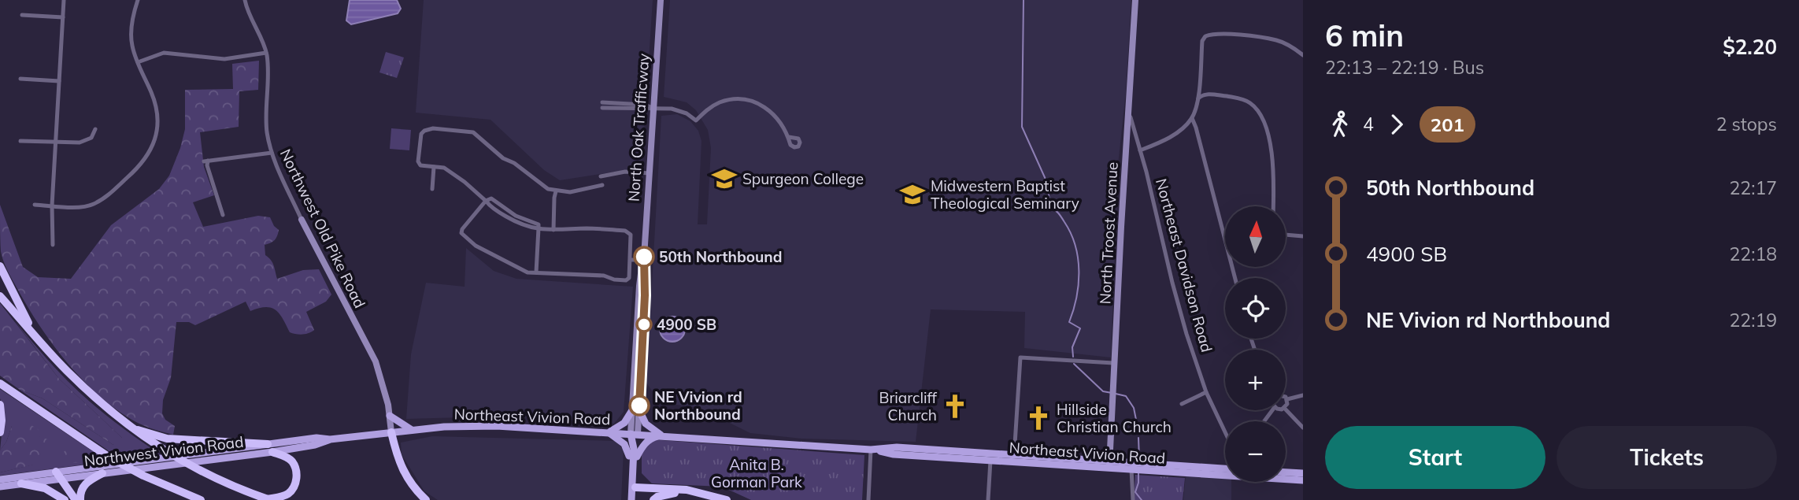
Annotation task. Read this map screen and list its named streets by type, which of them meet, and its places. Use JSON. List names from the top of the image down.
{
  "streets": {
    "main road": ["North Oak Trafficway", "Northeast Vivion Road", "Northwest Vivion Road"],
    "street": ["Northwest Old Pike Road", "North Troost Avenue", "Northeast Davidson Road"]
  },
  "crossings": [
    ["North Oak Trafficway", "Northeast Vivion Road"],
    ["Northwest Old Pike Road", "Northeast Vivion Road"],
    ["Northwest Old Pike Road", "Northwest Vivion Road"],
    ["North Troost Avenue", "Northeast Davidson Road"],
    ["North Troost Avenue", "Northeast Vivion Road"],
    ["Northeast Vivion Road", "Northwest Vivion Road"]
  ],
  "parks": ["Anita B. Gorman Park"],
  "places": {
    "school or university": ["Spurgeon College", "Midwestern Baptist Theological Seminary"],
    "other": ["50th Northbound", "4900 SB", "NE Vivion rd Northbound"],
    "church": ["Briarcliff Church", "Hillside Christian Church"]
  },
  "lines": ["bus line 201"],
  "north": "top",
  "page": {
    "heading": ["6 min", "22:13 – 22:19 · Bus", "$2.20"],
    "legs": ["4", "201", "2 stops"],
    "list": [
      {
        "name": "50th Northbound",
        "value": "22:17"
      },
      {
        "name": "4900 SB",
        "value": "22:18"
      },
      {
        "name": "NE Vivion rd Northbound",
        "value": "22:19"
      }
    ],
    "map_buttons": ["+", "−"],
    "buttons": ["Start", "Tickets"]
  }
}
